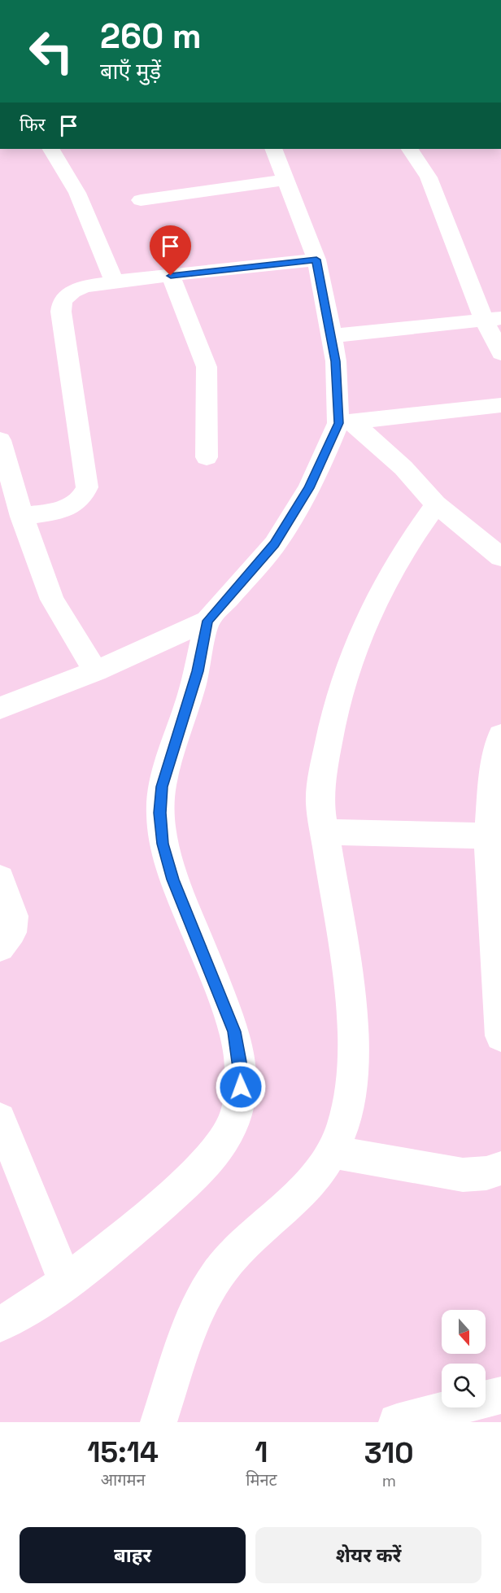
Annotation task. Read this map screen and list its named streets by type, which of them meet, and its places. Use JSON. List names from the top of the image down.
{
  "north": "bottom",
  "page": {
    "turn": ["260 m", "बाएँ मुड़ें"],
    "then": "फिर",
    "eta": [
      "15:14",
      "आगमन",
      "1",
      "मिनट",
      "310",
      "m"
    ],
    "buttons": ["बाहर", "शेयर करें"]
  }
}
